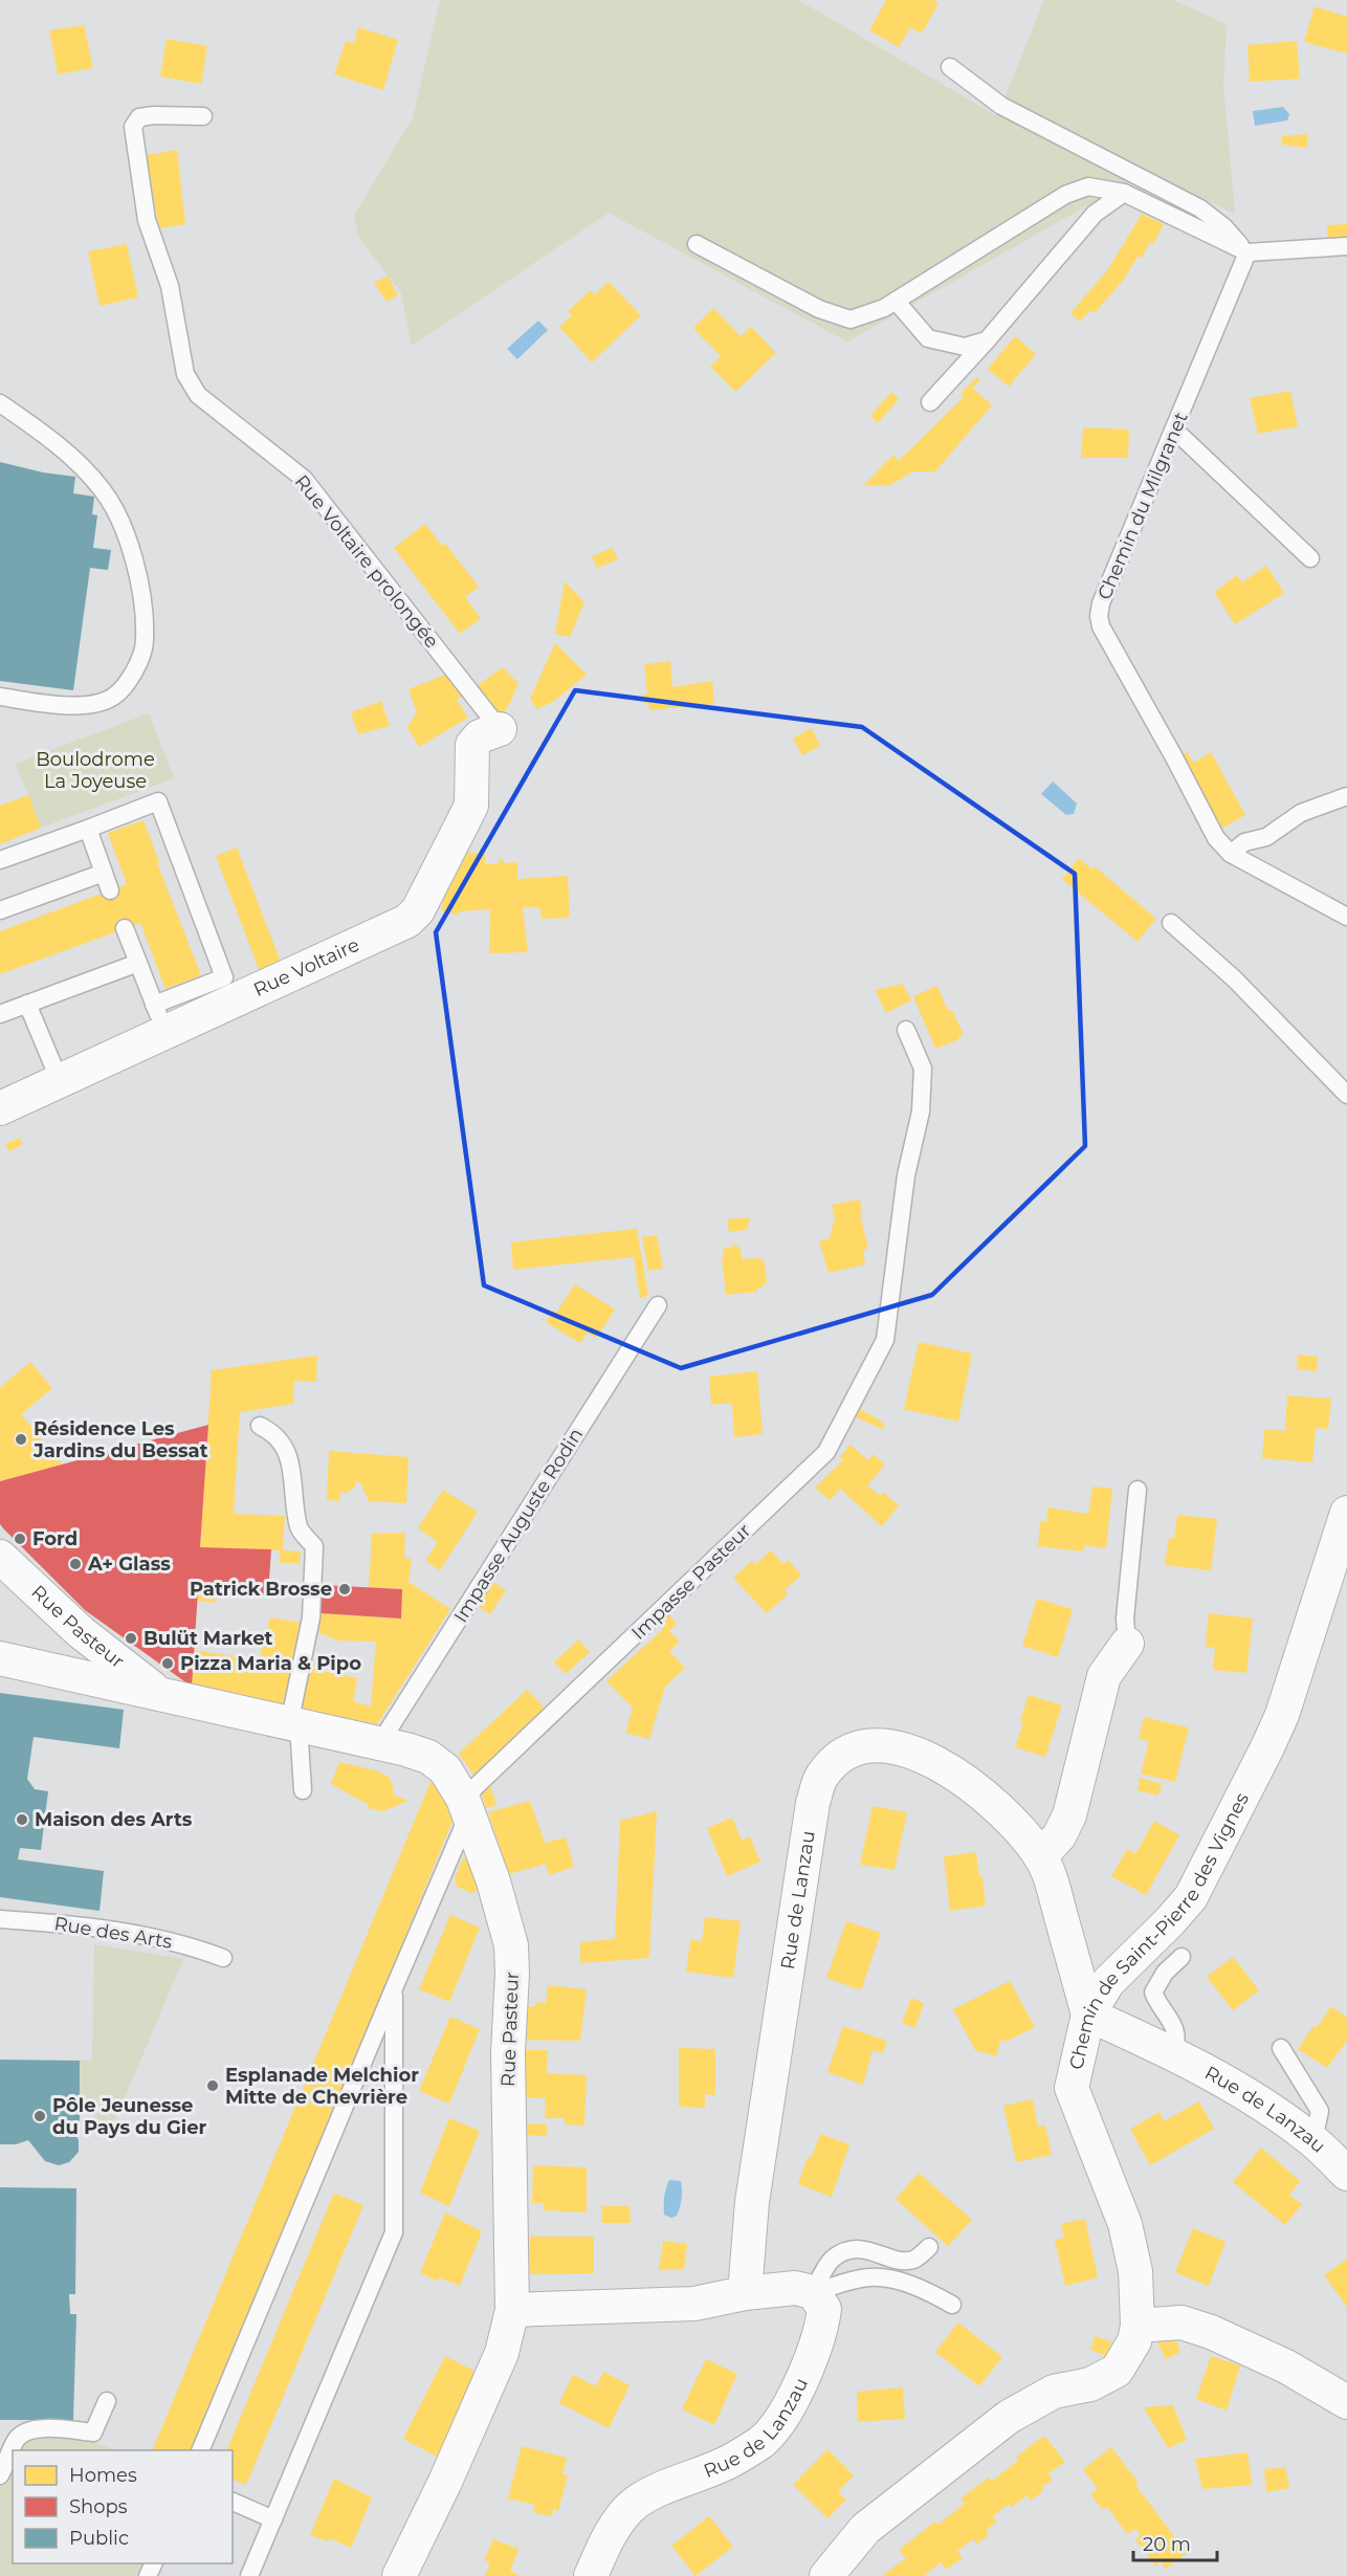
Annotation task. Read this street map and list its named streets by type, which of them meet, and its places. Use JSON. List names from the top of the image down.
{
  "streets": {
    "street": [
      "Rue Voltaire",
      "Rue Pasteur",
      "Rue de Lanzau",
      "Chemin de Saint-Pierre des Vignes"
    ],
    "lane": [
      "Chemin du Milgranet",
      "Rue Voltaire prolongée",
      "Impasse Auguste Rodin",
      "Impasse Pasteur",
      "Rue des Arts"
    ]
  },
  "crossings": [
    ["Rue Voltaire prolongée", "Rue Voltaire"],
    ["Impasse Auguste Rodin", "Rue Pasteur"],
    ["Impasse Pasteur", "Rue Pasteur"],
    ["Rue de Lanzau", "Chemin de Saint-Pierre des Vignes"]
  ],
  "parks": ["Boulodrome La Joyeuse"],
  "places": [
    "Résidence Les Jardins du Bessat",
    "Ford",
    "A+ Glass",
    "Patrick Brosse",
    "Bulüt Market",
    "Pizza Maria & Pipo",
    "Maison des Arts",
    "Esplanade Melchior Mitte de Chevrière",
    "Pôle Jeunesse du Pays du Gier"
  ],
  "legend": ["Homes", "Shops", "Public"],
  "scale_bar": "20 m"
}
